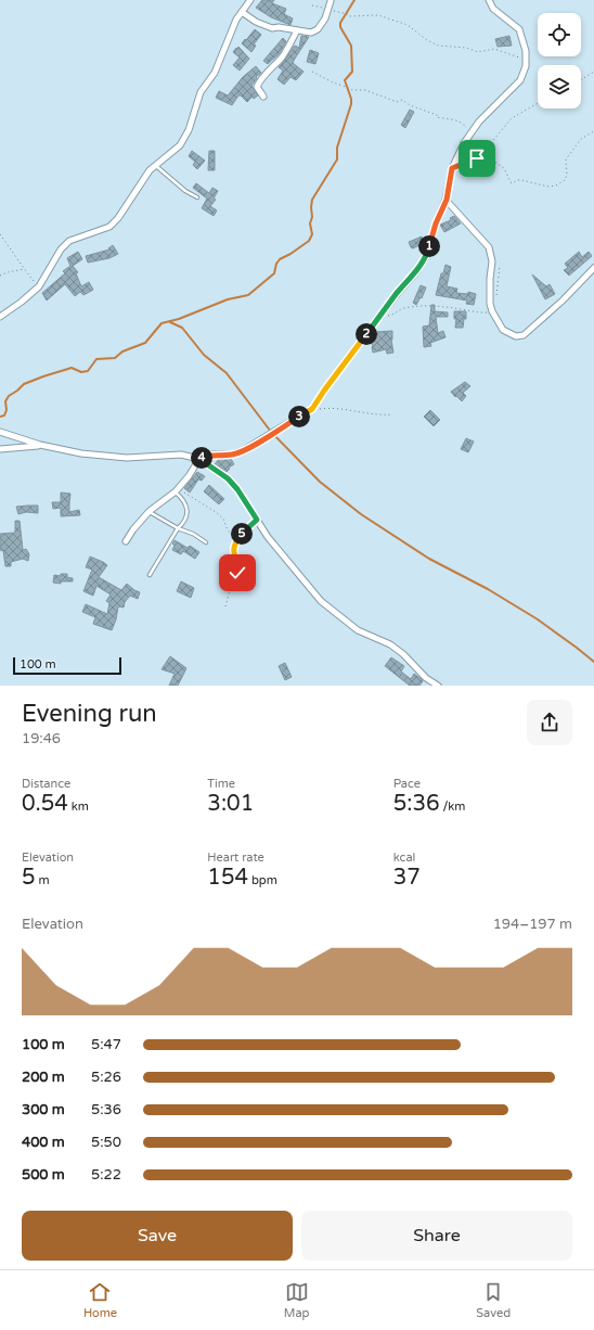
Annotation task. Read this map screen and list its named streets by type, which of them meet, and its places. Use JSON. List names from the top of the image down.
{
  "scale_bar": "100 m",
  "page": {
    "pins": [
      "1",
      "2",
      "3",
      "4",
      "5"
    ],
    "scale": "100 m",
    "heading": ["Evening run", "19:46"],
    "stats": [
      ["Distance", "0.54 km"],
      ["Time", "3:01"],
      ["Pace", "5:36 /km"],
      ["Elevation", "5 m"],
      ["Heart rate", "154 bpm"],
      ["kcal", "37"]
    ],
    "chart": ["Elevation", "194–197 m"],
    "list": [
      {
        "name": "100 m",
        "note": "5:47"
      },
      {
        "name": "200 m",
        "note": "5:26"
      },
      {
        "name": "300 m",
        "note": "5:36"
      },
      {
        "name": "400 m",
        "note": "5:50"
      },
      {
        "name": "500 m",
        "note": "5:22"
      }
    ],
    "buttons": ["Save", "Share"],
    "tabs": ["Home", "Map", "Saved"]
  }
}
